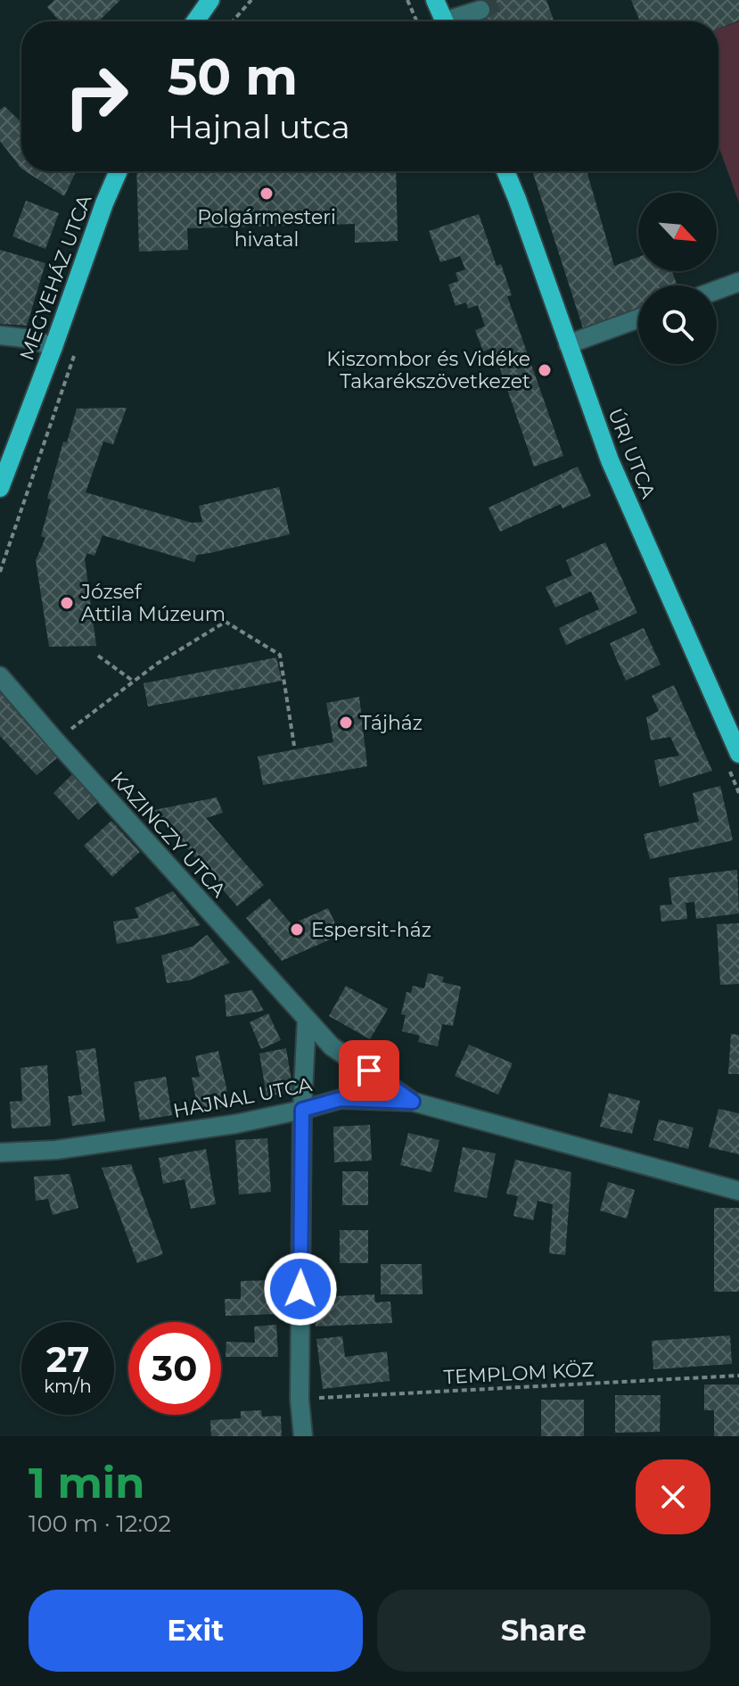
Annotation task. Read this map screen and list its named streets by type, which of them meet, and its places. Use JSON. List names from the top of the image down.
{
  "streets": {
    "main road": ["MEGYEHÁZ UTCA", "ÚRI UTCA"],
    "street": ["KAZINCZY UTCA", "HAJNAL UTCA"],
    "path": ["TEMPLOM KÖZ"]
  },
  "crossings": [
    ["KAZINCZY UTCA", "HAJNAL UTCA"]
  ],
  "places": [
    "Polgármesteri hivatal",
    "Kiszombor és Vidéke Takarékszövetkezet",
    "József Attila Múzeum",
    "Tájház",
    "Espersit-ház"
  ],
  "north": "bottom right",
  "page": {
    "turn": ["50 m", "Hajnal utca"],
    "speed": "27 km/h",
    "limit": "30",
    "heading": ["1 min", "100 m · 12:02"],
    "buttons": ["Exit", "Share"]
  }
}
